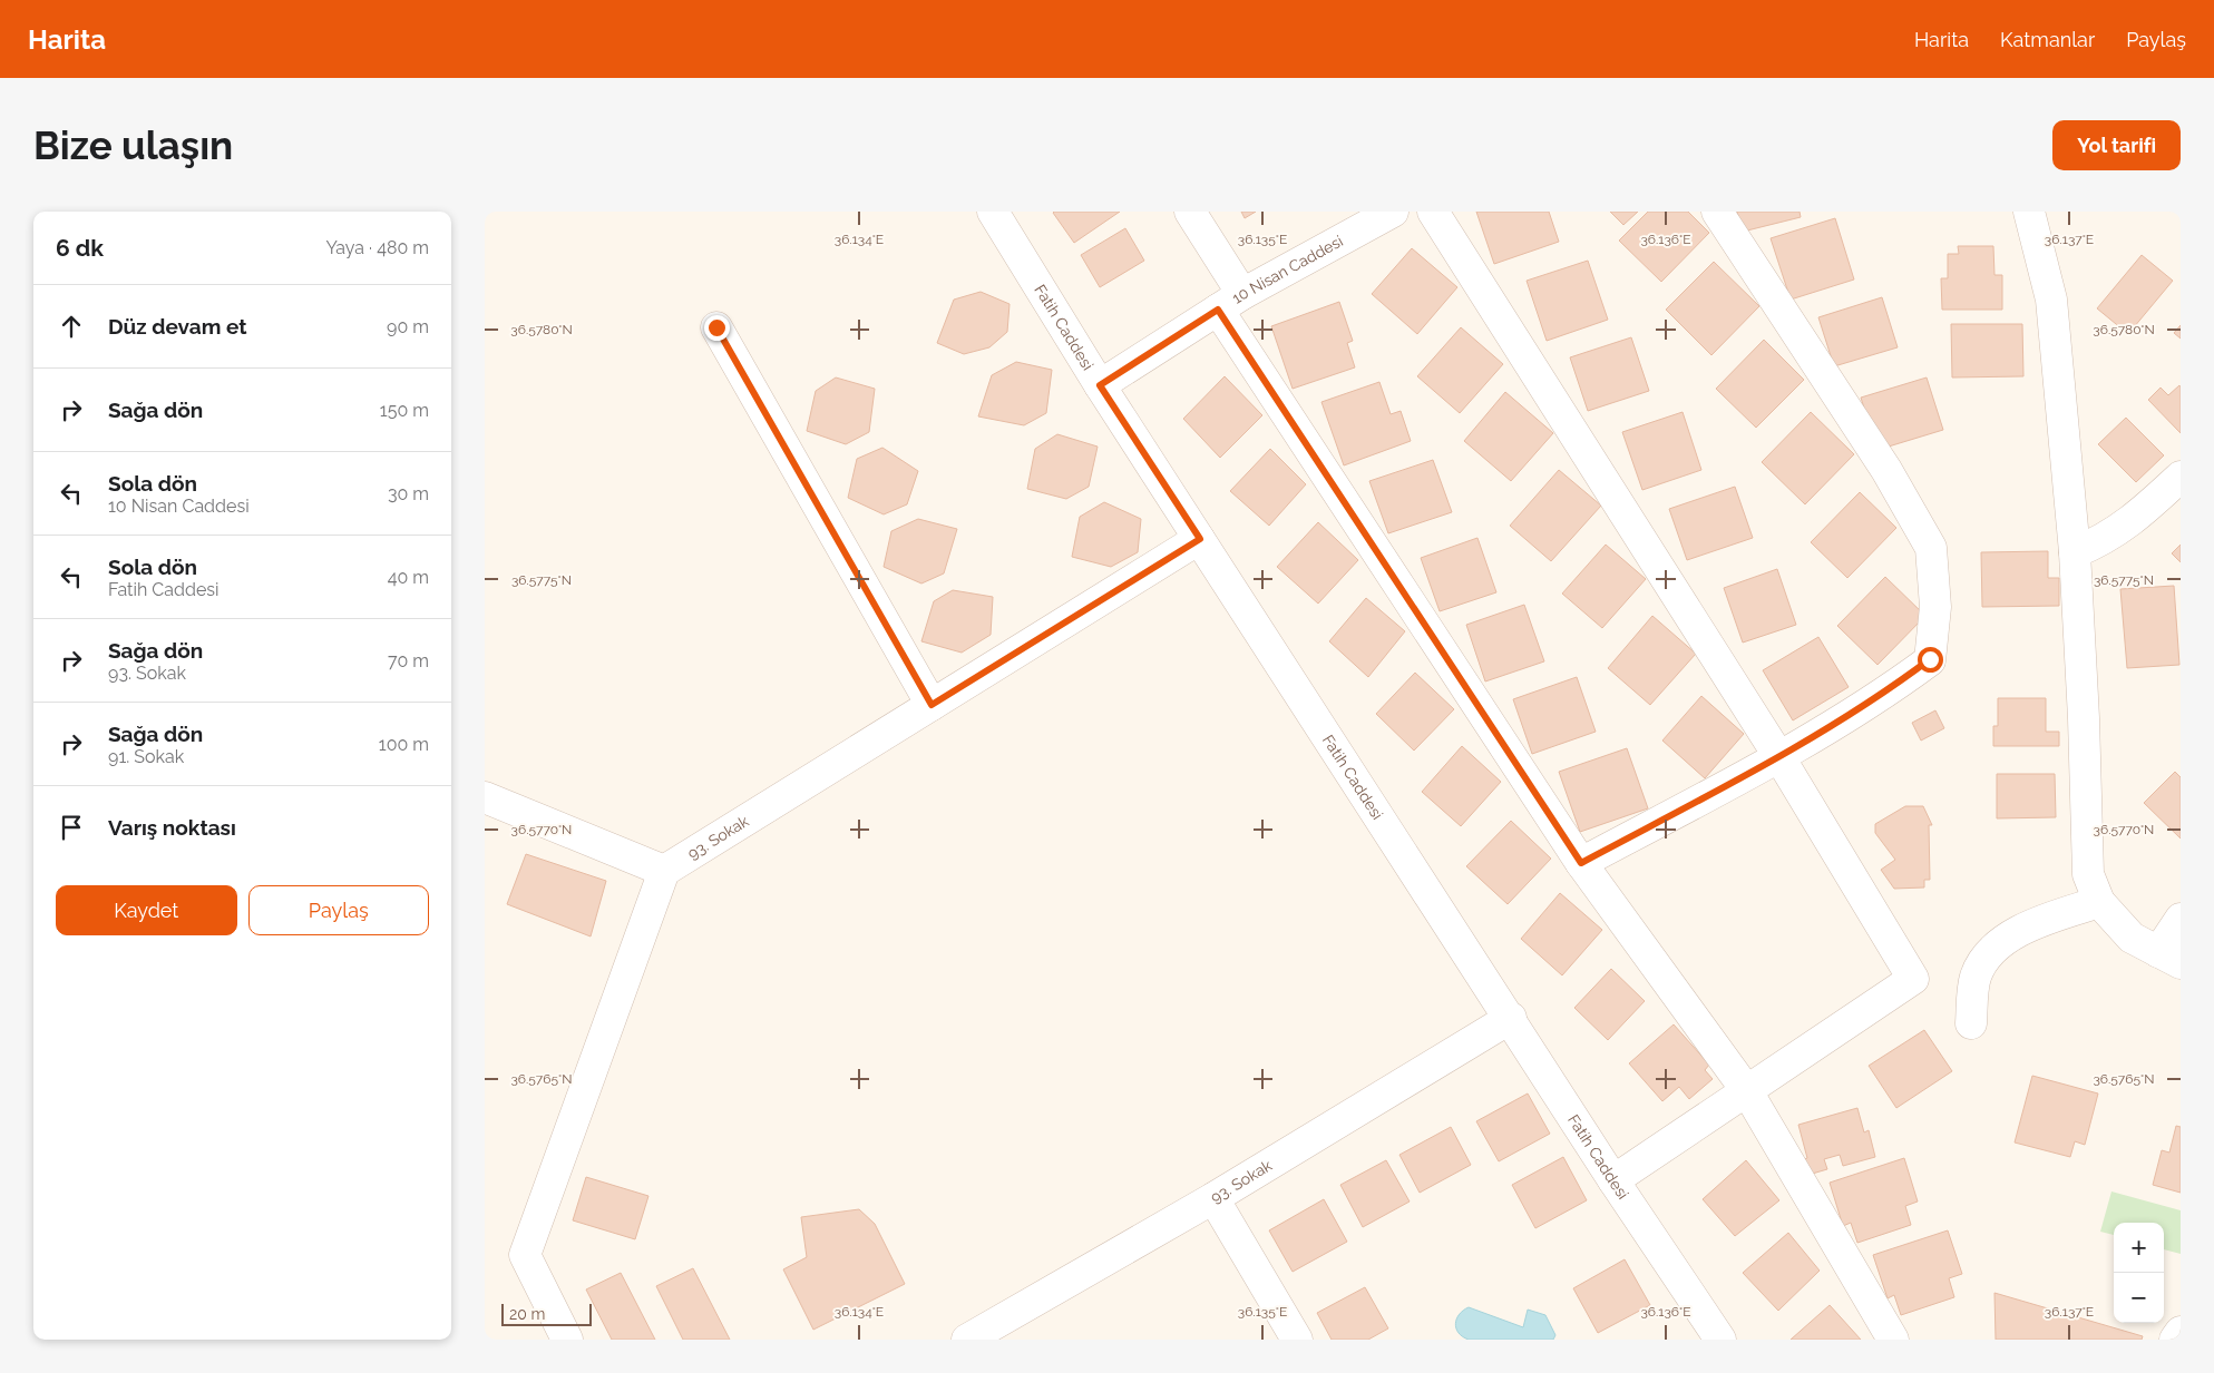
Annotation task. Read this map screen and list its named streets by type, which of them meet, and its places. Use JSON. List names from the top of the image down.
{
  "streets": {
    "street": ["10 Nisan Caddesi", "Fatih Caddesi", "93. Sokak"]
  },
  "crossings": [
    ["10 Nisan Caddesi", "Fatih Caddesi"],
    ["Fatih Caddesi", "93. Sokak"]
  ],
  "scale_bar": "20 m",
  "page": {
    "header": "Harita",
    "nav": ["Harita", "Katmanlar", "Paylaş"],
    "buttons": [
      "Yol tarifi",
      ["Kaydet", "Paylaş"]
    ],
    "title": "Bize ulaşın",
    "heading": ["6 dk", "Yaya · 480 m"],
    "list": [
      ["Düz devam et", "90 m"],
      ["Sağa dön", "150 m"],
      ["Sola dön", "10 Nisan Caddesi", "30 m"],
      ["Sola dön", "Fatih Caddesi", "40 m"],
      ["Sağa dön", "93. Sokak", "70 m"],
      ["Sağa dön", "91. Sokak", "100 m"],
      "Varış noktası"
    ],
    "map_buttons": ["+", "−"],
    "scale": "20 m"
  },
  "coordinates": [
    "36.134°E",
    "36.135°E",
    "36.136°E",
    "36.137°E",
    "36.5780°N",
    "36.5775°N",
    "36.5770°N",
    "36.5765°N"
  ]
}
